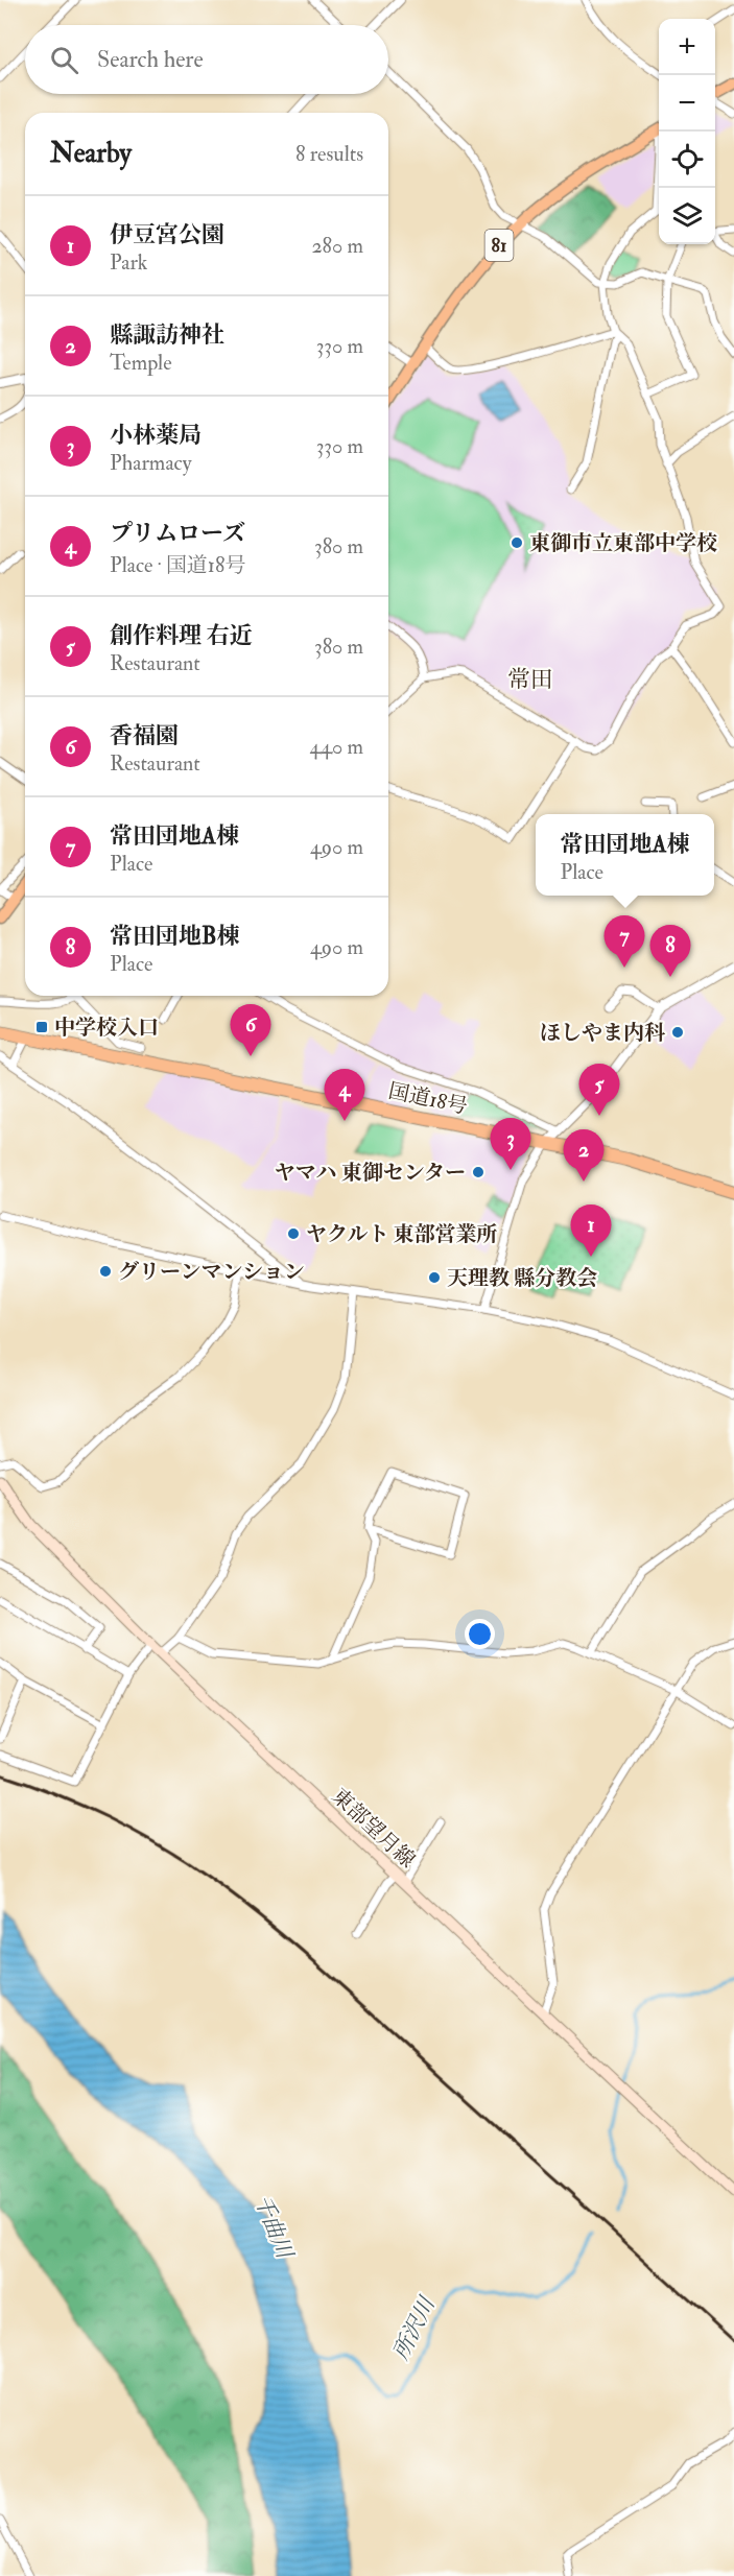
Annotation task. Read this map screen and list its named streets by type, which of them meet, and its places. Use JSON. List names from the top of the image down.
{
  "streets": {
    "highway": ["国道18号"],
    "main road": ["81", "東部望月線"]
  },
  "districts": ["常田"],
  "water": ["千曲川", "所沢川"],
  "places": {
    "other": [
      "東御市立東部中学校",
      "ほしやま内科",
      "ヤマハ 東御センター",
      "ヤクルト 東部営業所",
      "グリーンマンション",
      "天理教 縣分教会"
    ],
    "transit": ["中学校入口"]
  },
  "page": {
    "map_buttons": ["+", "−"],
    "search": "Search here",
    "heading": ["Nearby", "8 results"],
    "list": [
      {
        "mark": "1",
        "name": "伊豆宮公園",
        "note": "Park",
        "value": "280 m"
      },
      {
        "mark": "2",
        "name": "縣諏訪神社",
        "note": "Temple",
        "value": "330 m"
      },
      {
        "mark": "3",
        "name": "小林薬局",
        "note": "Pharmacy",
        "value": "330 m"
      },
      {
        "mark": "4",
        "name": "プリムローズ",
        "note": "Place · 国道18号",
        "value": "380 m"
      },
      {
        "mark": "5",
        "name": "創作料理 右近",
        "note": "Restaurant",
        "value": "380 m"
      },
      {
        "mark": "6",
        "name": "香福園",
        "note": "Restaurant",
        "value": "440 m"
      },
      {
        "mark": "7",
        "name": "常田団地A棟",
        "note": "Place",
        "value": "490 m"
      },
      {
        "mark": "8",
        "name": "常田団地B棟",
        "note": "Place",
        "value": "490 m"
      }
    ],
    "popup": ["常田団地A棟", "Place"],
    "pins": [
      "7",
      "8",
      "6",
      "5",
      "4",
      "3",
      "2",
      "1"
    ]
  }
}
